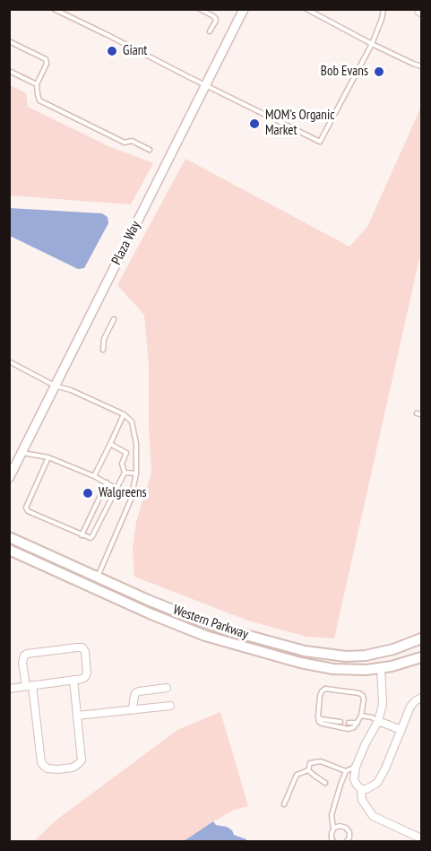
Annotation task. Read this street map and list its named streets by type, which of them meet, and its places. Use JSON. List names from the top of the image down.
{
  "streets": {
    "main road": ["Western Parkway"],
    "street": ["Plaza Way"]
  },
  "places": [
    "Giant",
    "Bob Evans",
    "MOM's Organic Market",
    "Walgreens"
  ]
}
